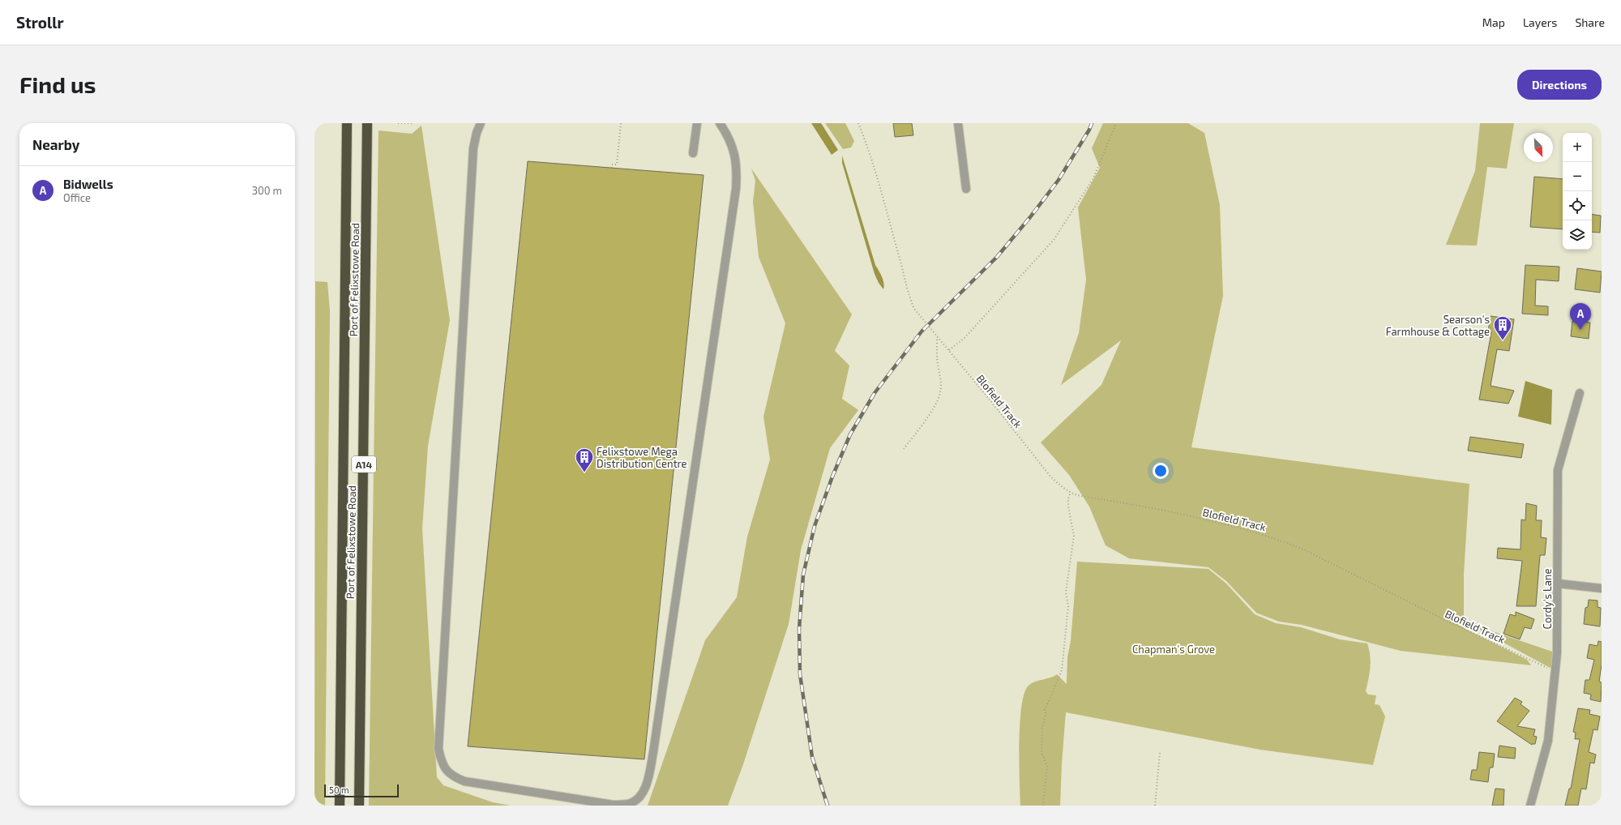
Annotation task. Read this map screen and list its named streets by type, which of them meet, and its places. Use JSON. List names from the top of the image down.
{
  "streets": {
    "highway": ["Port of Felixstowe Road", "A14"],
    "street": ["Cordy's Lane"],
    "path": ["Blofield Track"]
  },
  "crossings": [
    ["Blofield Track", "Cordy's Lane"]
  ],
  "parks": ["Chapman's Grove"],
  "places": {
    "building": ["Searson's Farmhouse & Cottage", "Felixstowe Mega Distribution Centre"]
  },
  "scale_bar": "50 m",
  "north": "bottom right",
  "page": {
    "header": "Strollr",
    "nav": ["Map", "Layers", "Share"],
    "buttons": "Directions",
    "title": "Find us",
    "heading": "Nearby",
    "map_buttons": ["+", "−"],
    "list": [
      {
        "mark": "A",
        "name": "Bidwells",
        "note": "Office",
        "value": "300 m"
      }
    ],
    "pins": "A",
    "scale": "50 m"
  }
}
